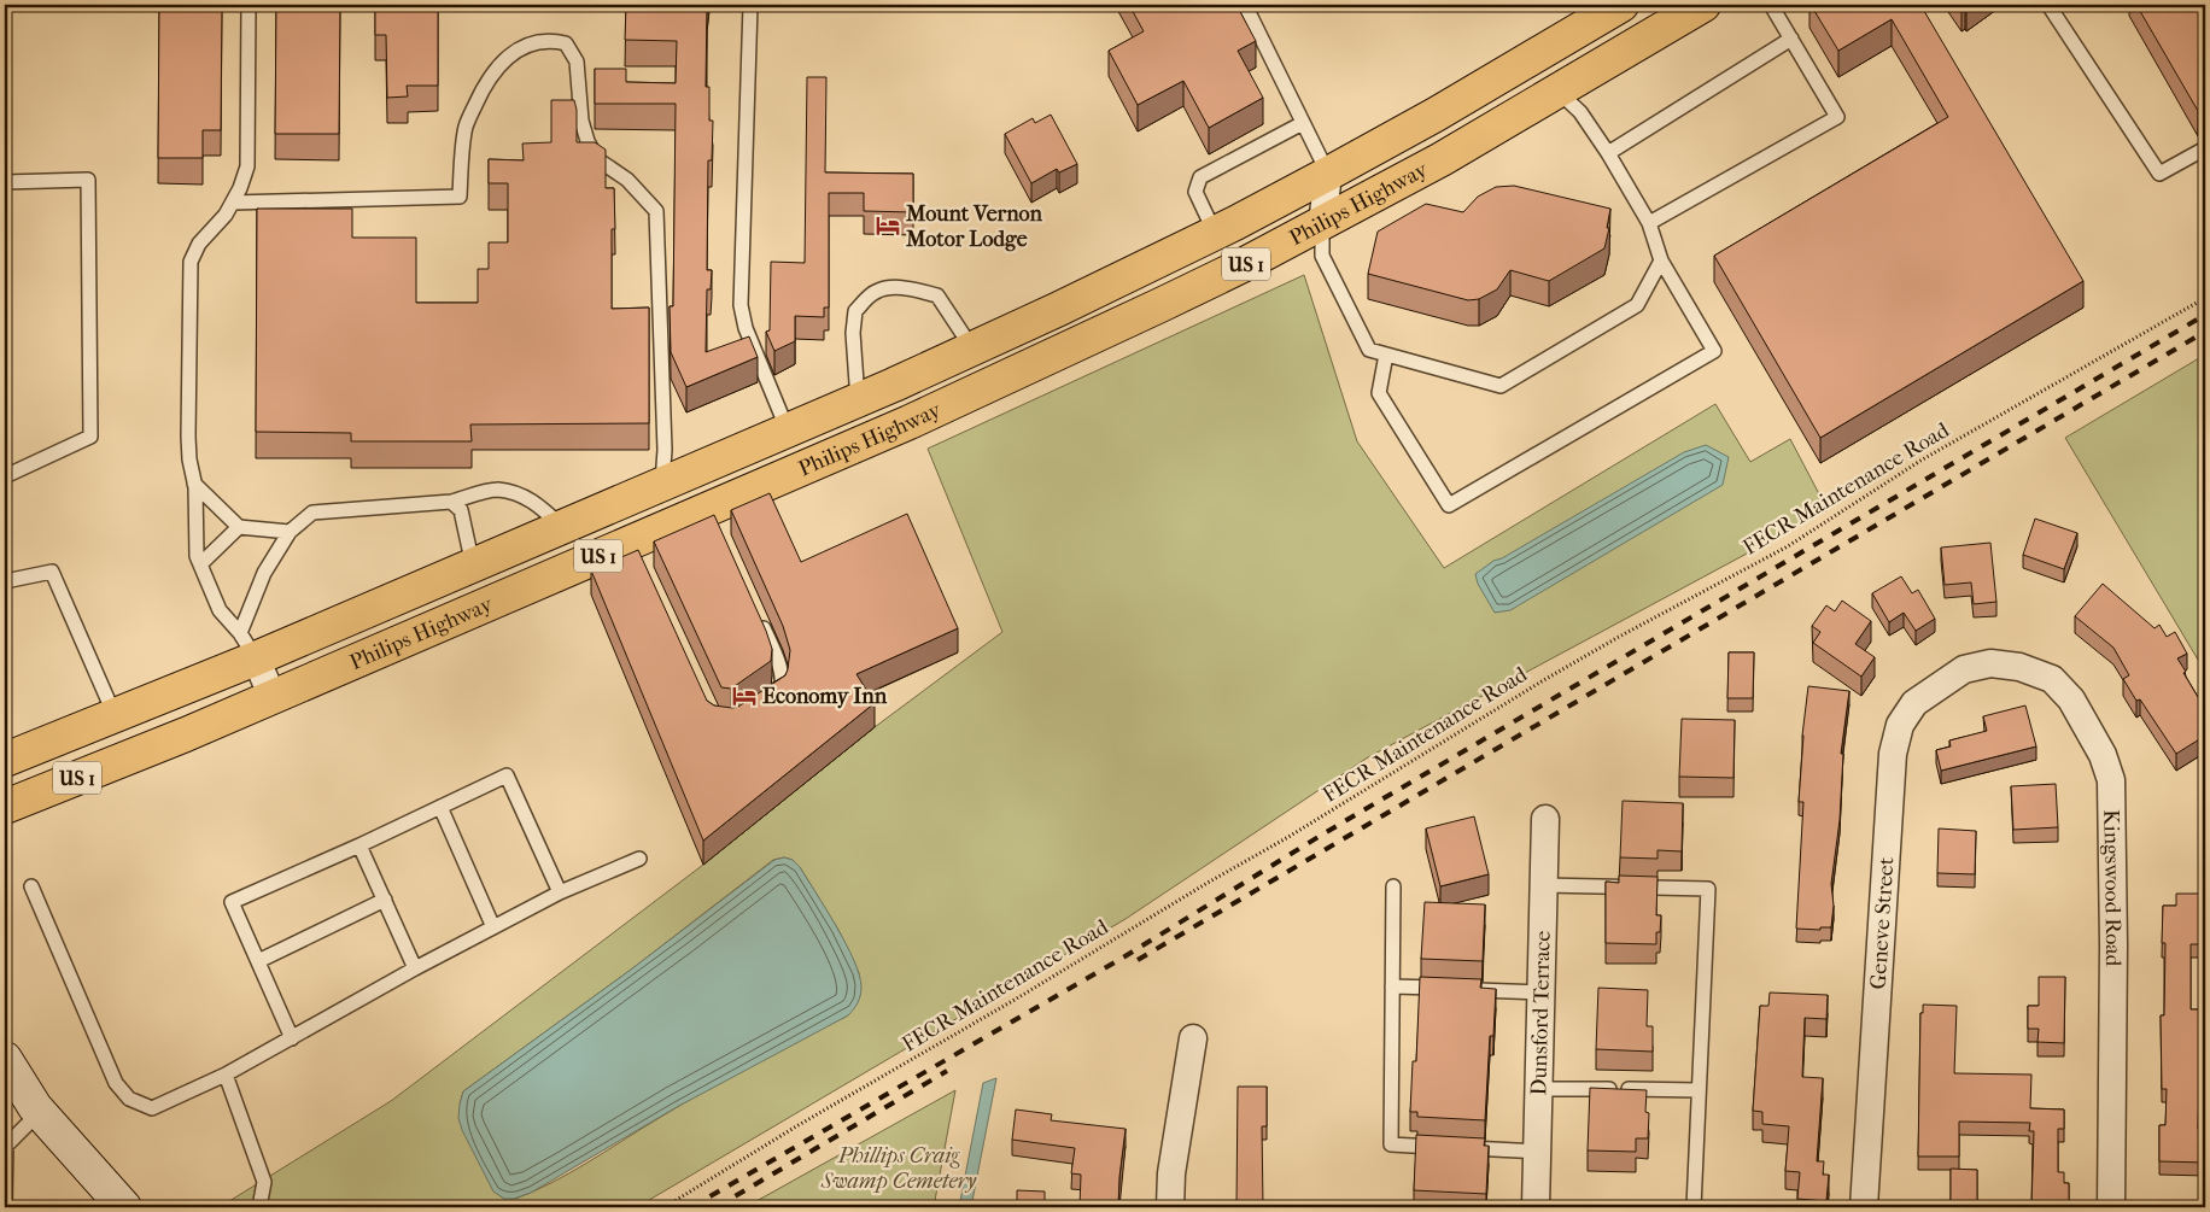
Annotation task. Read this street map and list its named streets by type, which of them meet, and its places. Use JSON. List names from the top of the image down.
{
  "streets": {
    "main road": ["Philips Highway", "US 1"],
    "street": ["Kingswood Road", "Geneve Street", "Dunsford Terrace"],
    "path": ["FECR Maintenance Road"]
  },
  "crossings": [
    ["Kingswood Road", "Geneve Street"]
  ],
  "parks": ["Phillips Craig Swamp Cemetery"],
  "places": {
    "hotel": ["Mount Vernon Motor Lodge", "Economy Inn"]
  }
}
